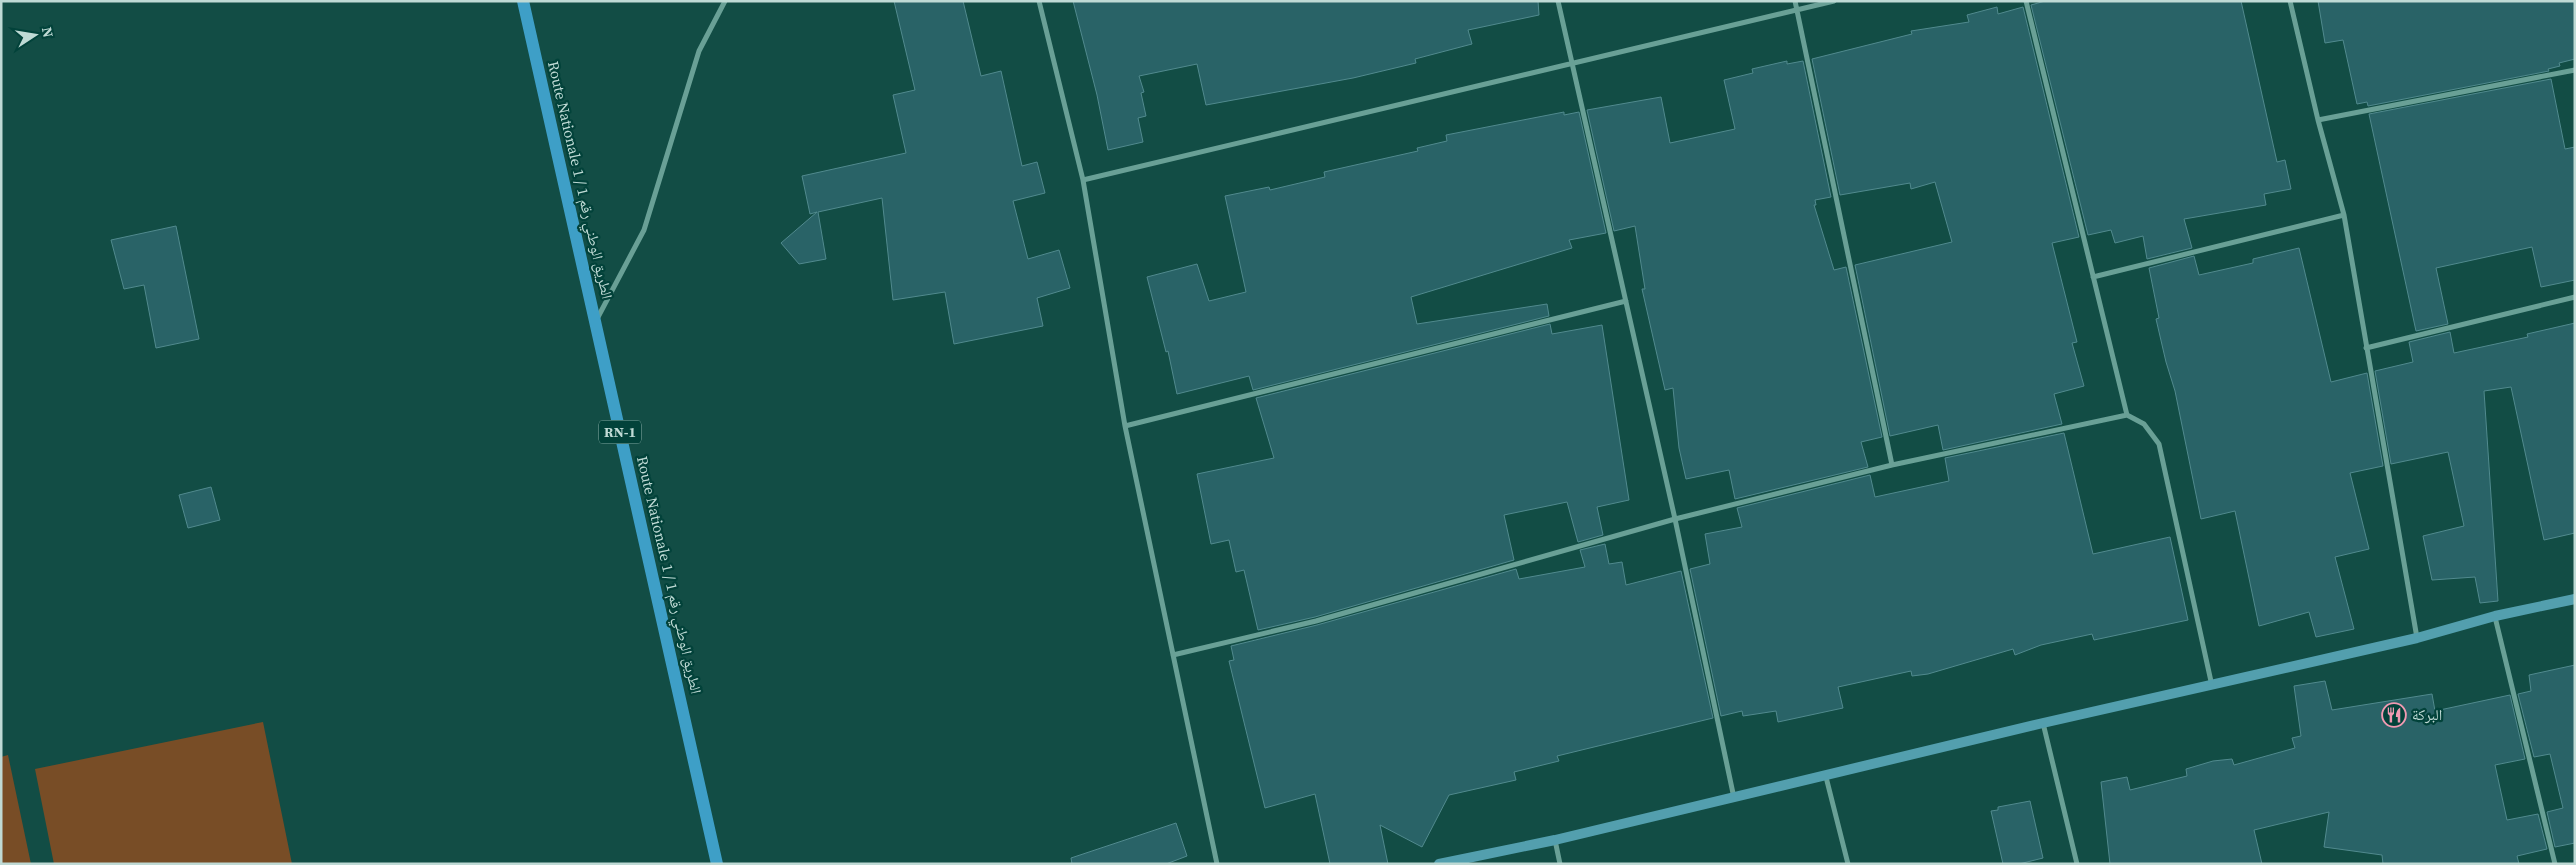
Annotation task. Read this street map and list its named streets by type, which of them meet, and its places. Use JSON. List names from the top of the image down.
{
  "streets": {
    "main road": ["Route Nationale 1 / الطريق الوطني رقم 1", "RN-1"]
  },
  "places": {
    "restaurant": ["البركة"]
  },
  "north": "right"
}
